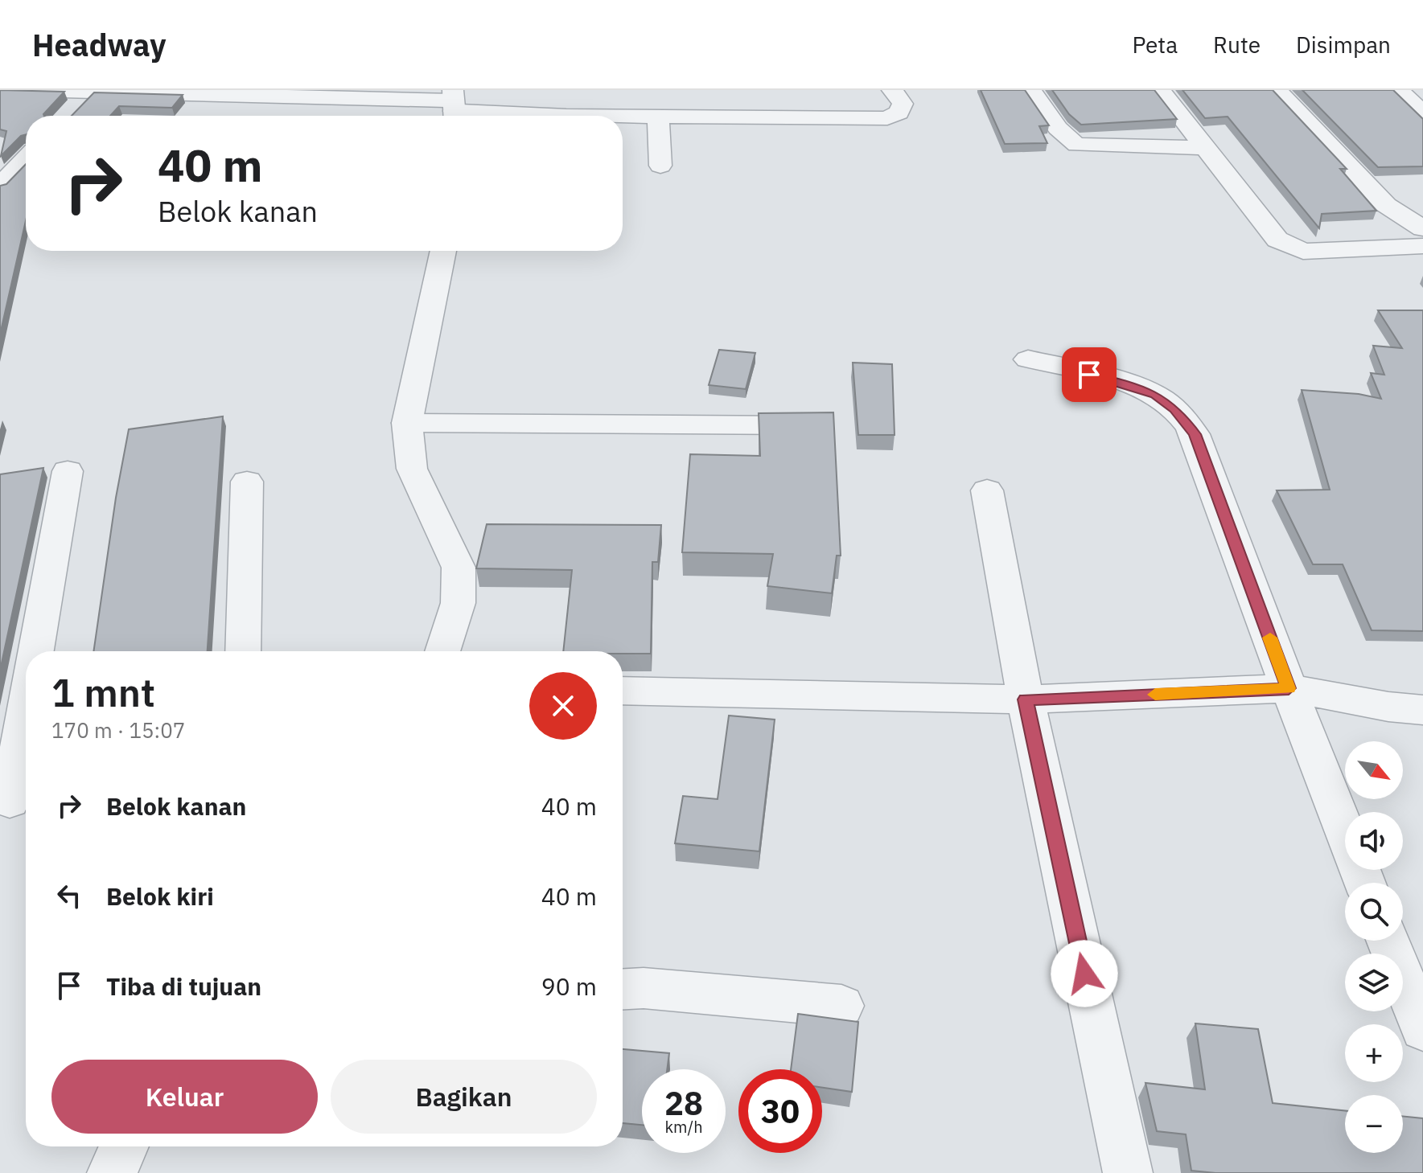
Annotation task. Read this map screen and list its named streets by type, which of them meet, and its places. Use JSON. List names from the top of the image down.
{
  "north": "bottom right",
  "page": {
    "header": "Headway",
    "nav": ["Peta", "Rute", "Disimpan"],
    "turn": ["40 m", "Belok kanan"],
    "heading": ["1 mnt", "170 m · 15:07"],
    "map_buttons": ["+", "−"],
    "list": [
      {
        "name": "Belok kanan",
        "value": "40 m"
      },
      {
        "name": "Belok kiri",
        "value": "40 m"
      },
      {
        "name": "Tiba di tujuan",
        "value": "90 m"
      }
    ],
    "buttons": ["Keluar", "Bagikan"],
    "speed": "28 km/h",
    "limit": "30"
  }
}
